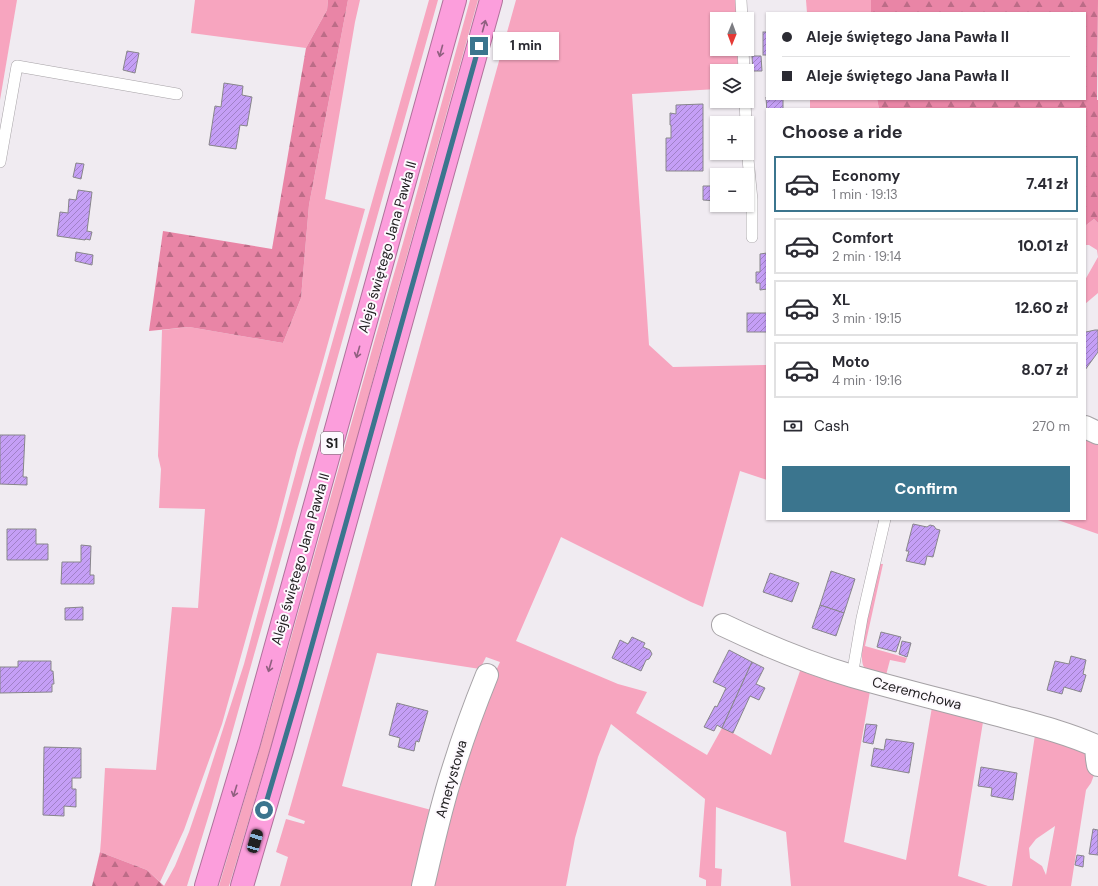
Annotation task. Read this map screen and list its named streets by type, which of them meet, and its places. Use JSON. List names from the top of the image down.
{
  "streets": {
    "highway": ["Aleje świętego Jana Pawła II", "S1"],
    "street": ["Czeremchowa", "Ametystowa"]
  },
  "north": "bottom",
  "page": {
    "map_buttons": ["+", "−"],
    "banner": ["Aleje świętego Jana Pawła II", "Aleje świętego Jana Pawła II"],
    "bubble": "1 min",
    "heading": "Choose a ride",
    "list": [
      {
        "name": "Economy",
        "note": "1 min · 19:13",
        "value": "7.41 zł"
      },
      {
        "name": "Comfort",
        "note": "2 min · 19:14",
        "value": "10.01 zł"
      },
      {
        "name": "XL",
        "note": "3 min · 19:15",
        "value": "12.60 zł"
      },
      {
        "name": "Moto",
        "note": "4 min · 19:16",
        "value": "8.07 zł"
      }
    ],
    "pay": ["Cash", "270 m"],
    "buttons": "Confirm"
  }
}
